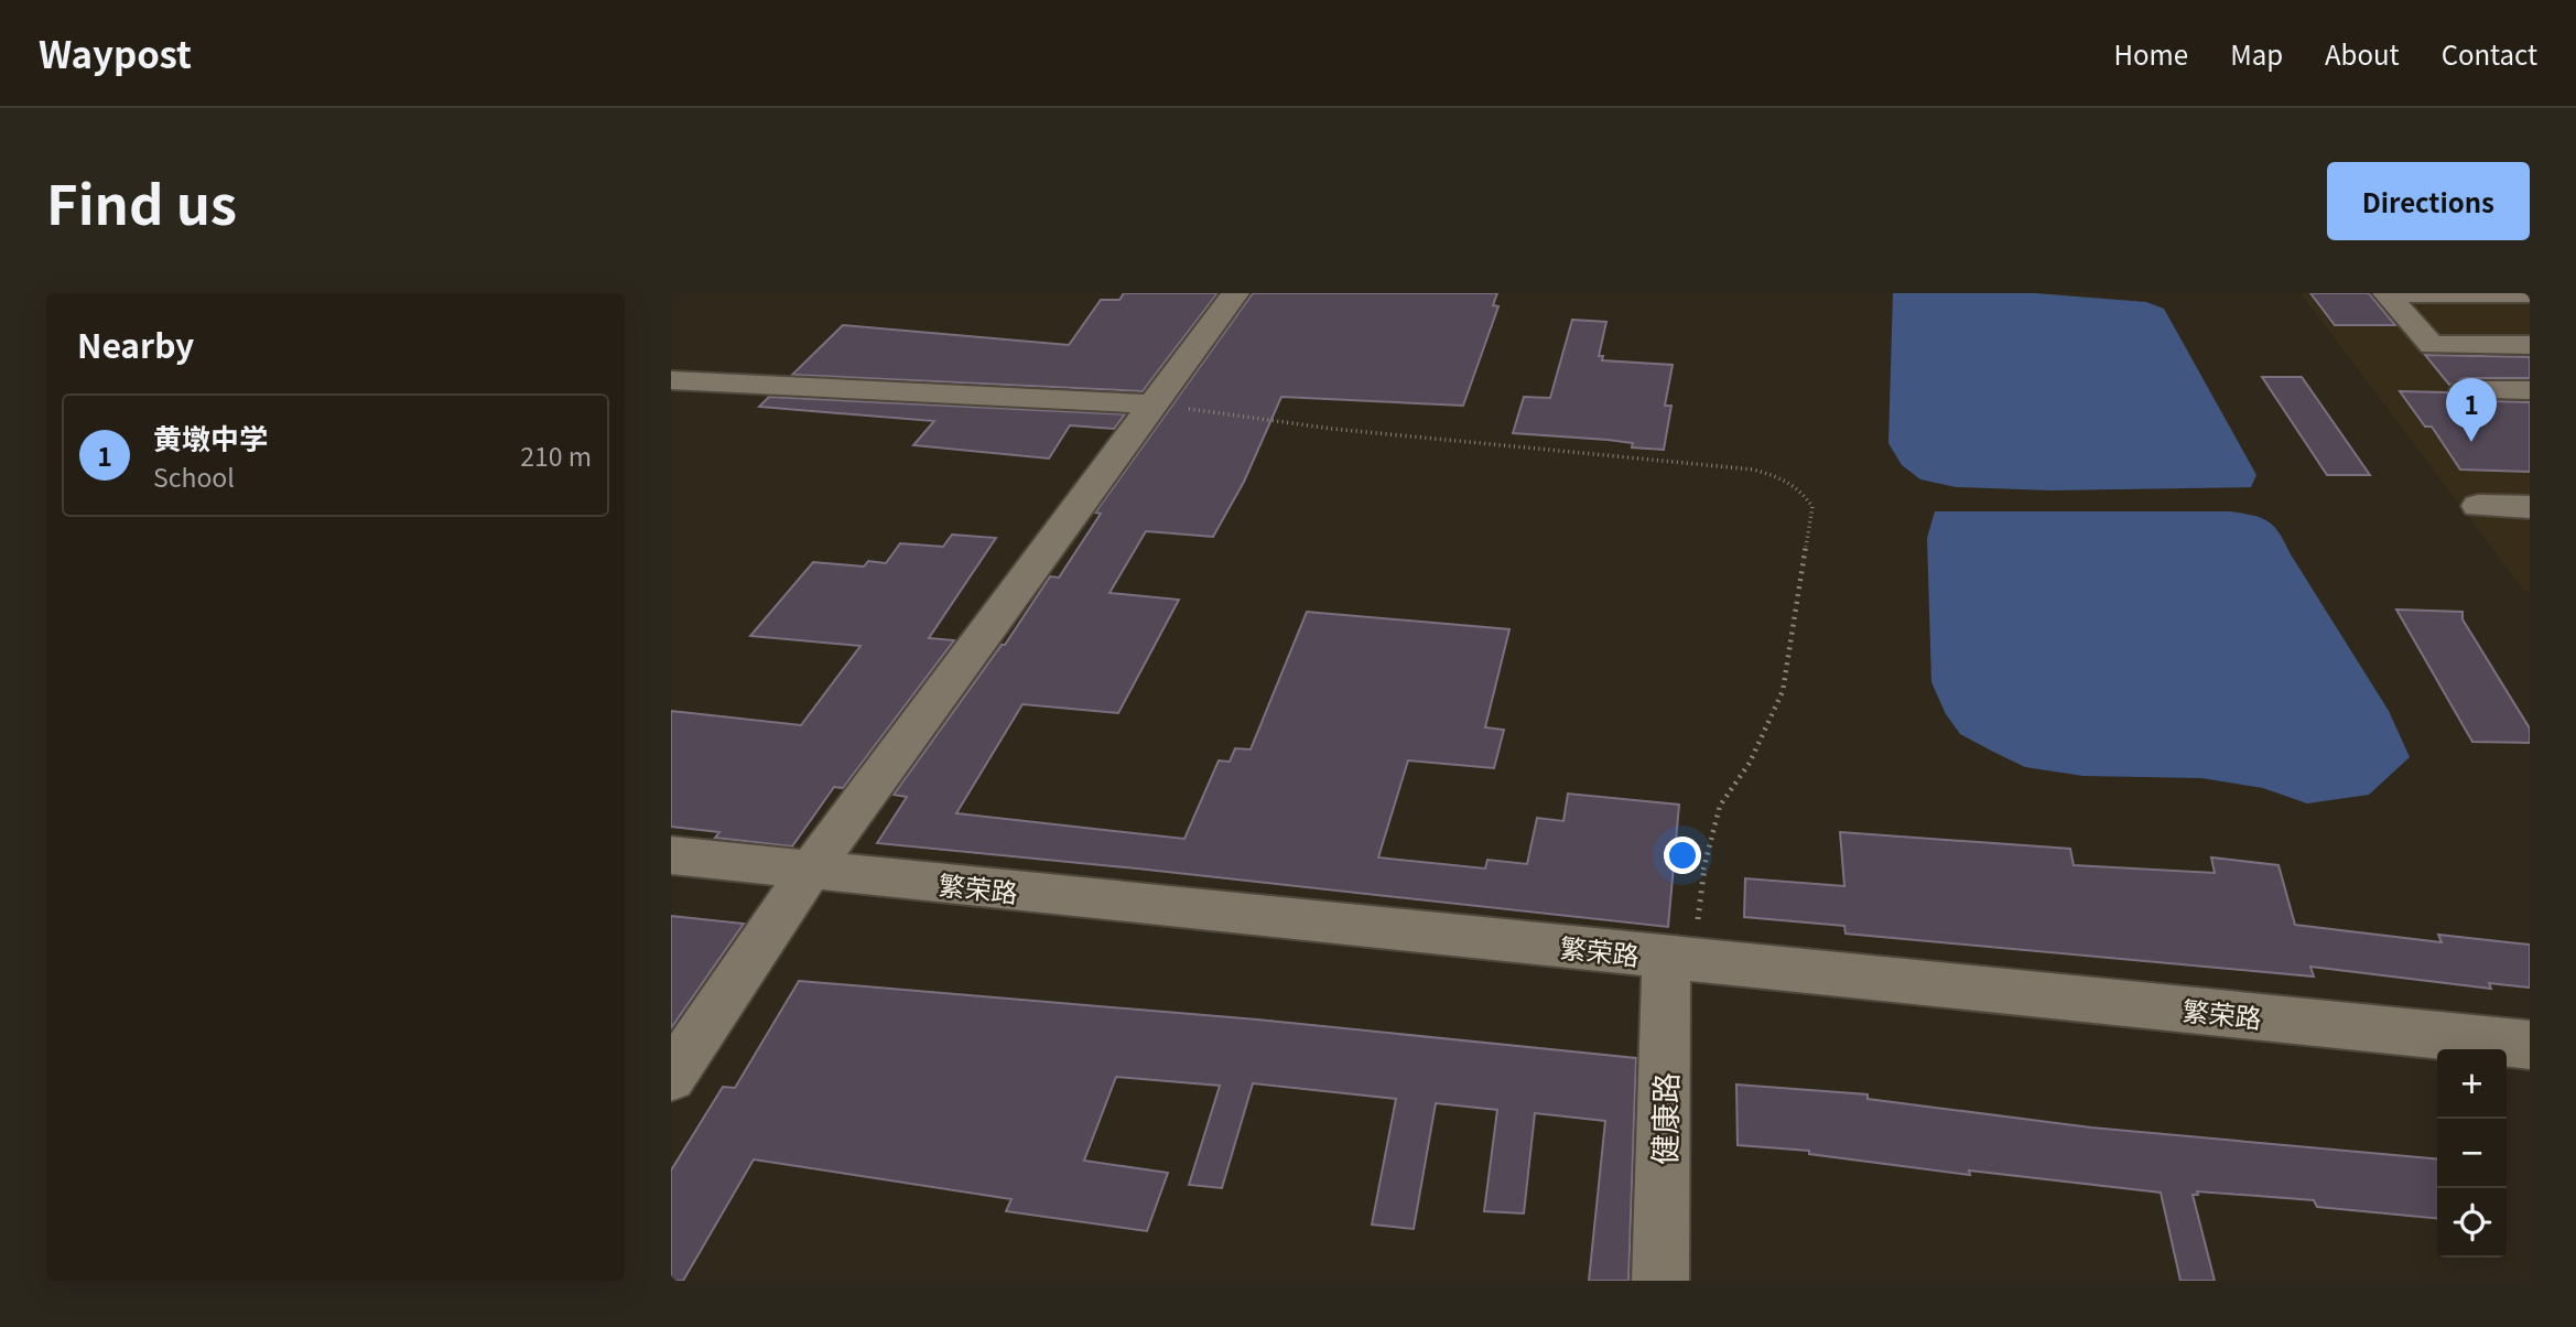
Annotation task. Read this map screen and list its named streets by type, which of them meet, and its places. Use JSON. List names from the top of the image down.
{
  "streets": {
    "street": ["繁荣路", "健康路"]
  },
  "crossings": [
    ["繁荣路", "健康路"]
  ],
  "page": {
    "header": "Waypost",
    "nav": [
      "Home",
      "Map",
      "About",
      "Contact"
    ],
    "title": "Find us",
    "buttons": "Directions",
    "heading": "Nearby",
    "pins": "1",
    "list": [
      {
        "mark": "1",
        "name": "黄墩中学",
        "note": "School",
        "value": "210 m"
      }
    ],
    "map_buttons": ["+", "−"]
  }
}
